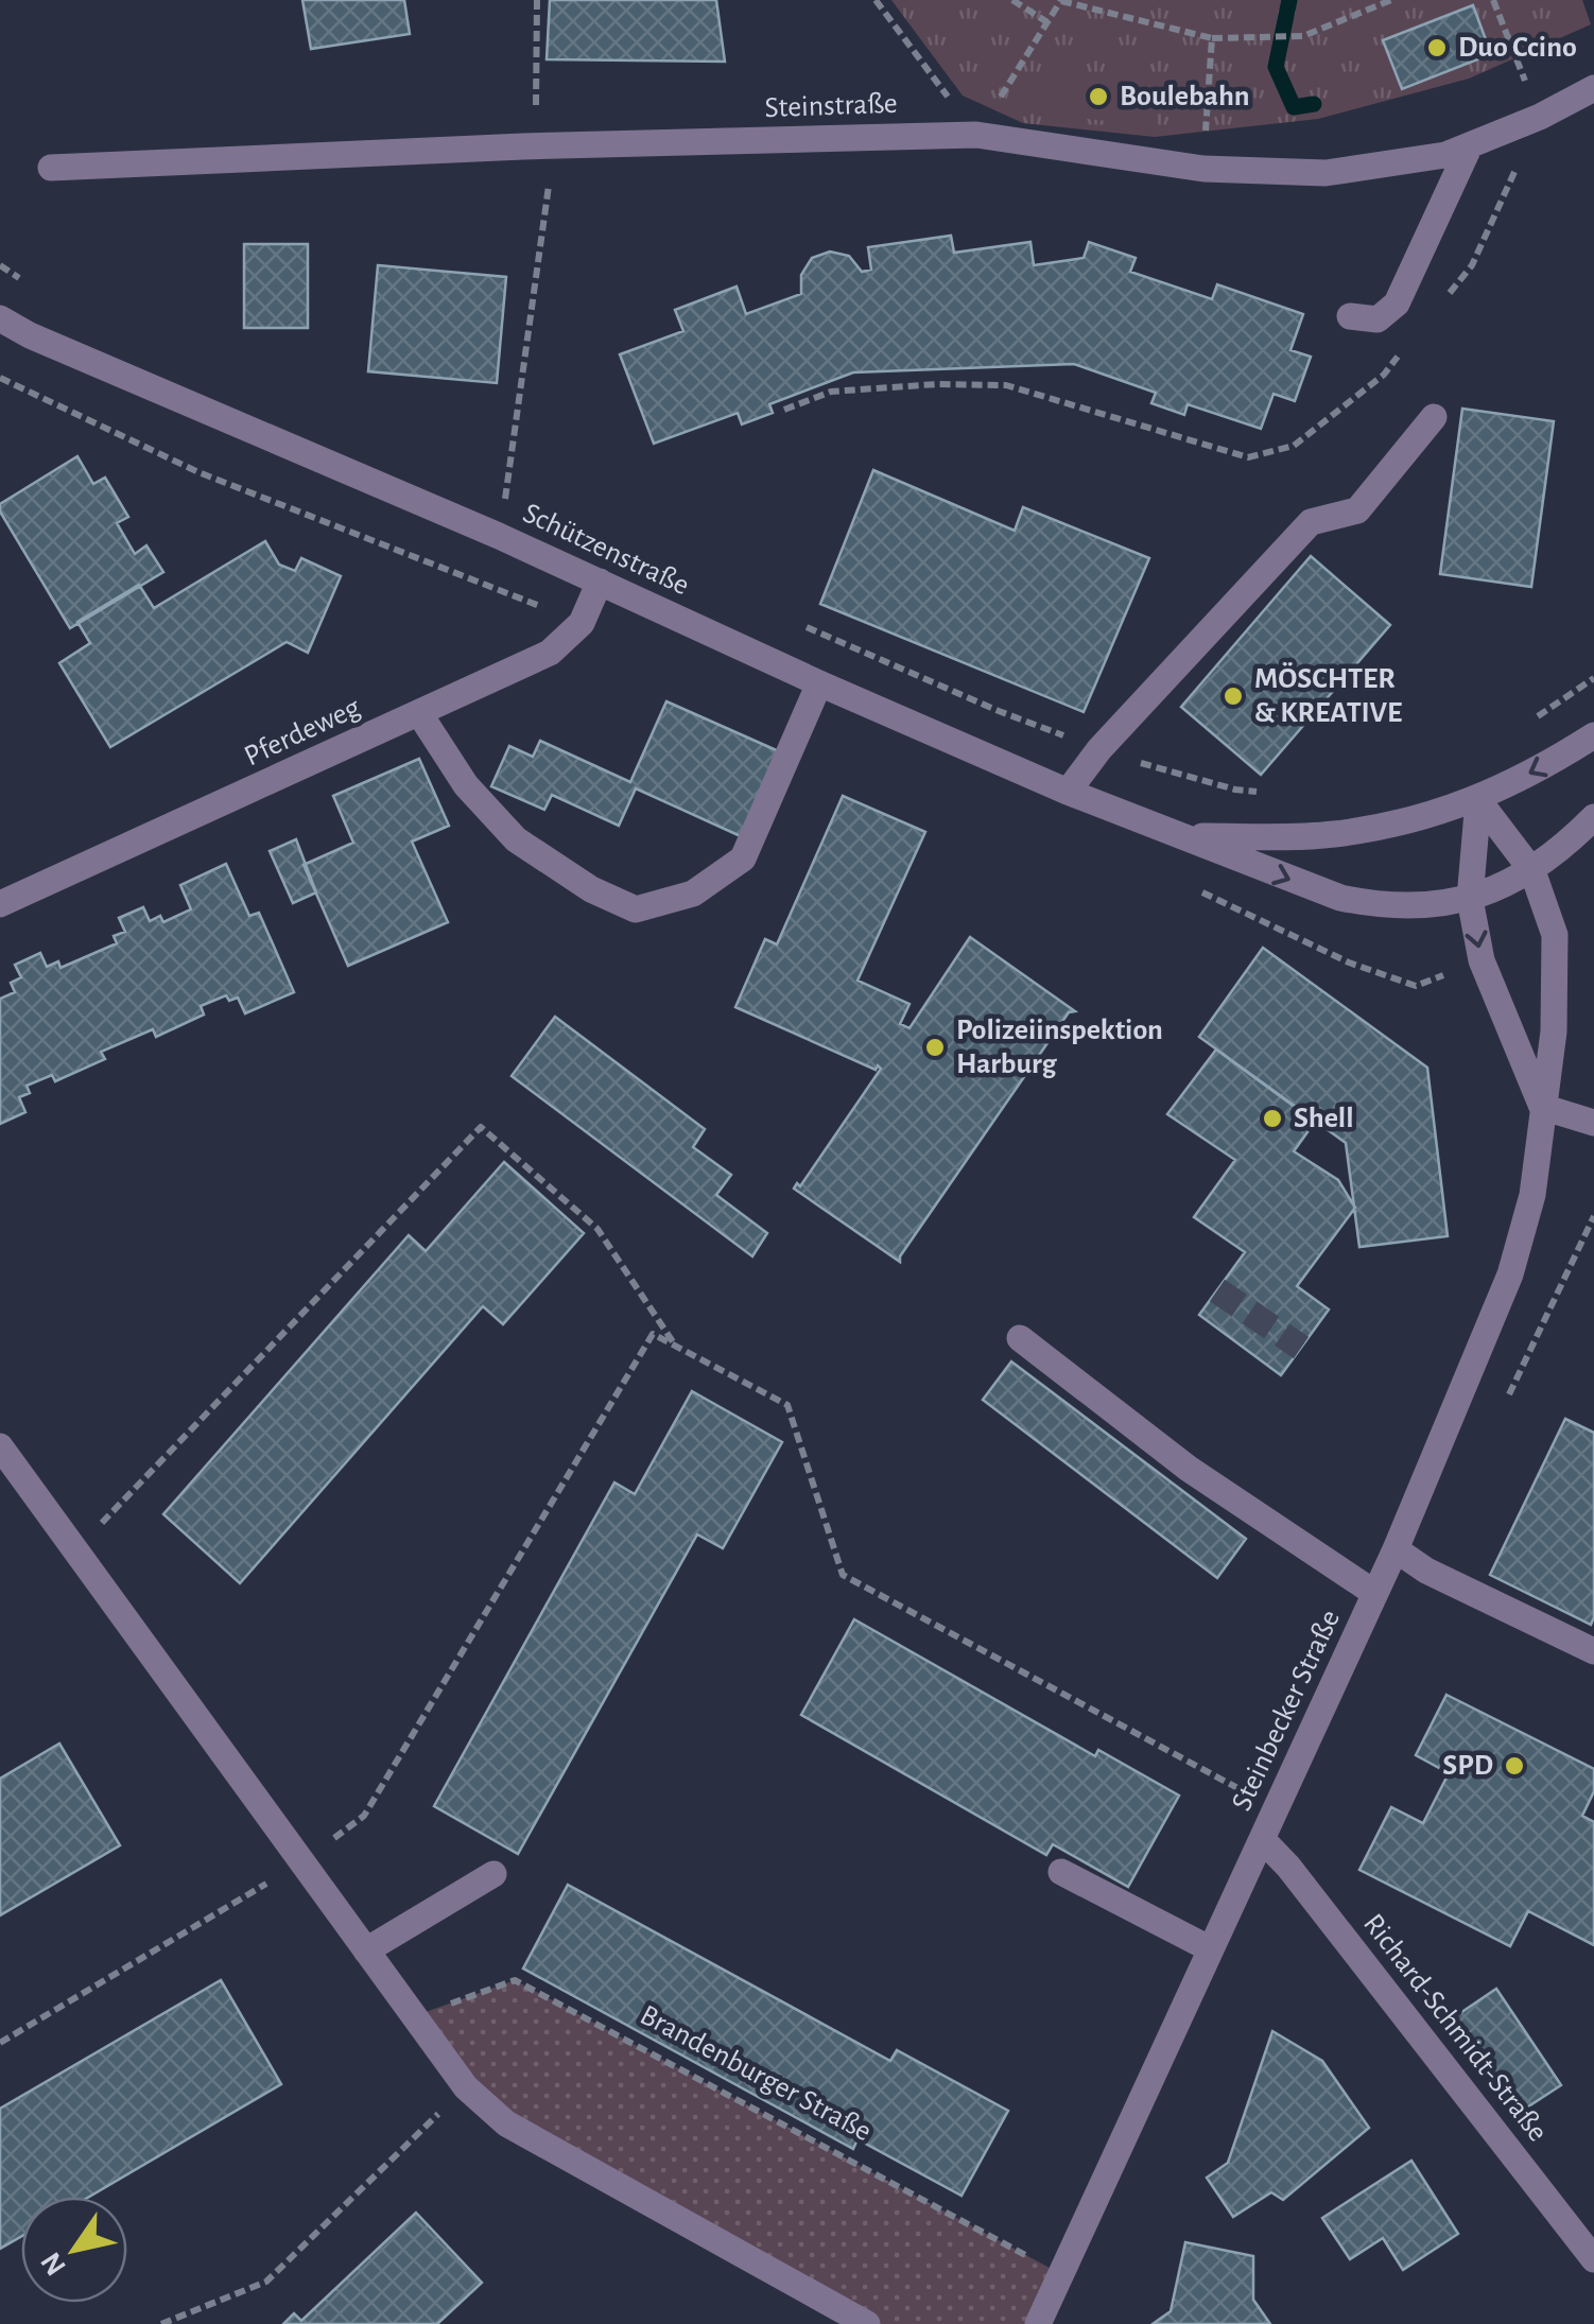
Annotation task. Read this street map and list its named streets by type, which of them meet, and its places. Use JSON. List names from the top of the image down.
{
  "streets": {
    "street": [
      "Steinstraße",
      "Schützenstraße",
      "Pferdeweg",
      "Steinbecker Straße",
      "Richard-Schmidt-Straße"
    ],
    "path": ["Brandenburger Straße"]
  },
  "crossings": [
    ["Schützenstraße", "Pferdeweg"],
    ["Schützenstraße", "Steinbecker Straße"],
    ["Steinbecker Straße", "Richard-Schmidt-Straße"],
    ["Steinbecker Straße", "Brandenburger Straße"]
  ],
  "places": [
    "Duo Ccino",
    "Boulebahn",
    "MÖSCHTER & KREATIVE",
    "Polizeiinspektion Harburg",
    "Shell",
    "SPD"
  ],
  "north": "bottom left"
}
